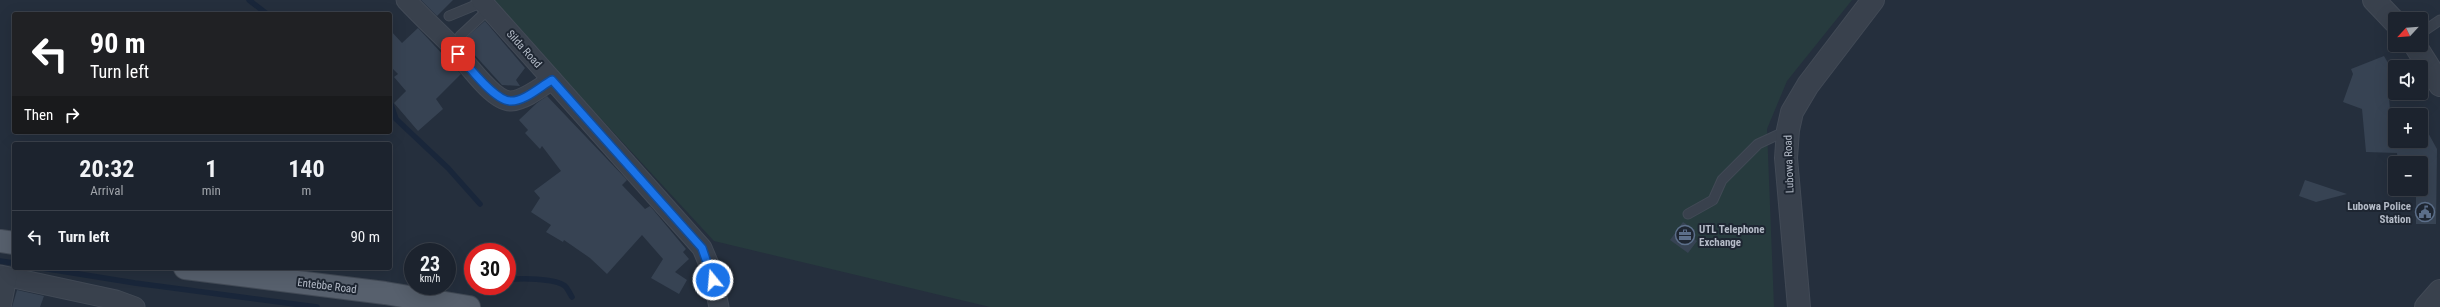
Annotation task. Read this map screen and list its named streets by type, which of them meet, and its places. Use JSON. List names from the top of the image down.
{
  "streets": {
    "main road": ["Entebbe Road"],
    "street": ["Silda Road", "Lubowa Road"]
  },
  "places": {
    "public building": ["Lubowa Police Station"],
    "office": ["UTL Telephone Exchange"]
  },
  "north": "bottom left",
  "page": {
    "map_buttons": ["+", "−"],
    "turn": ["90 m", "Turn left"],
    "then": "Then",
    "eta": [
      "20:32",
      "Arrival",
      "1",
      "min",
      "140",
      "m"
    ],
    "list": [
      {
        "name": "Turn left",
        "value": "90 m"
      }
    ],
    "speed": "23 km/h",
    "limit": "30"
  }
}
